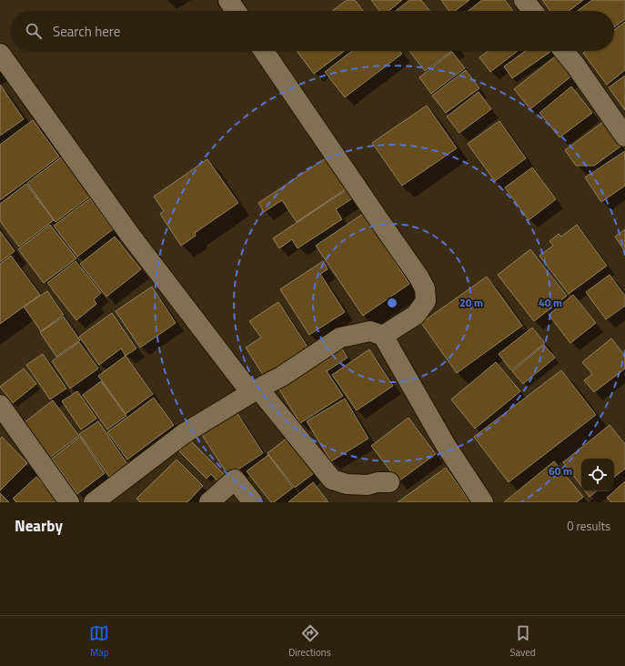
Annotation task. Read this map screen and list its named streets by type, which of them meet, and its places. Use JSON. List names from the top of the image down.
{
  "page": {
    "search": "Search here",
    "heading": ["Nearby", "0 results"],
    "nav": ["Map", "Directions", "Saved"]
  },
  "rings": ["20 m", "40 m", "60 m"]
}
